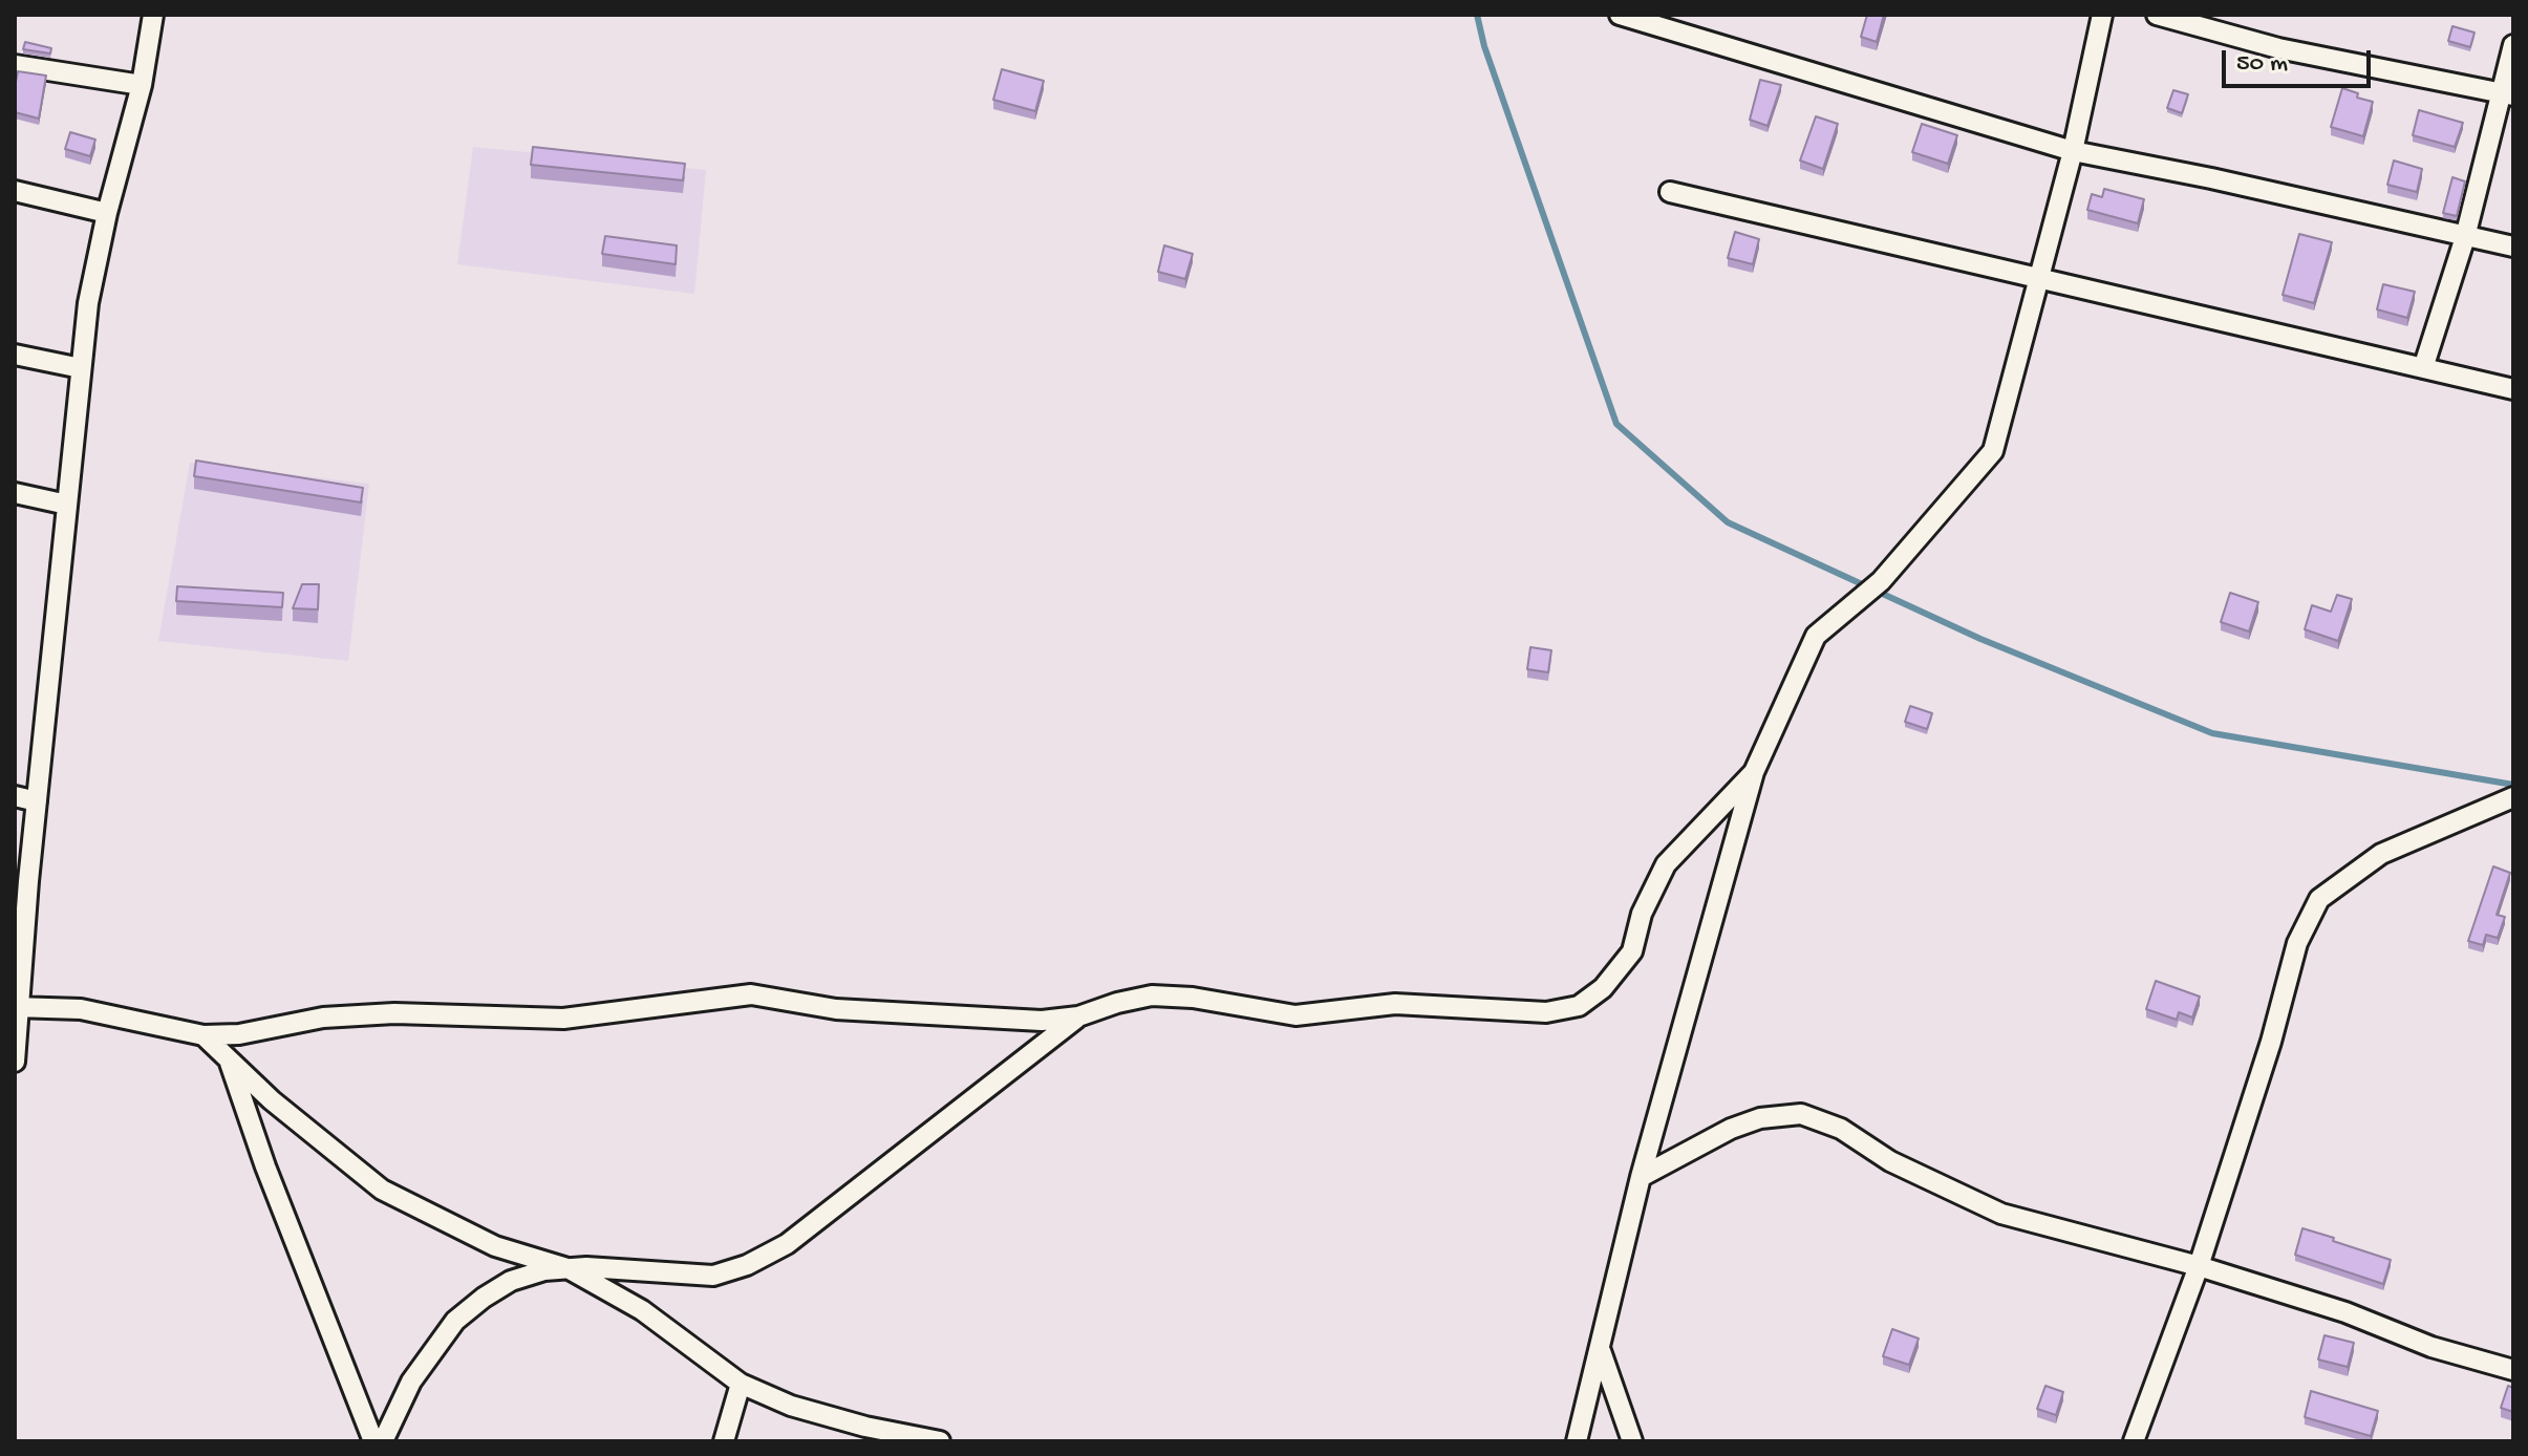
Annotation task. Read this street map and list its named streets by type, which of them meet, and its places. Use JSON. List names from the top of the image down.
{
  "scale_bar": "50 m"
}
